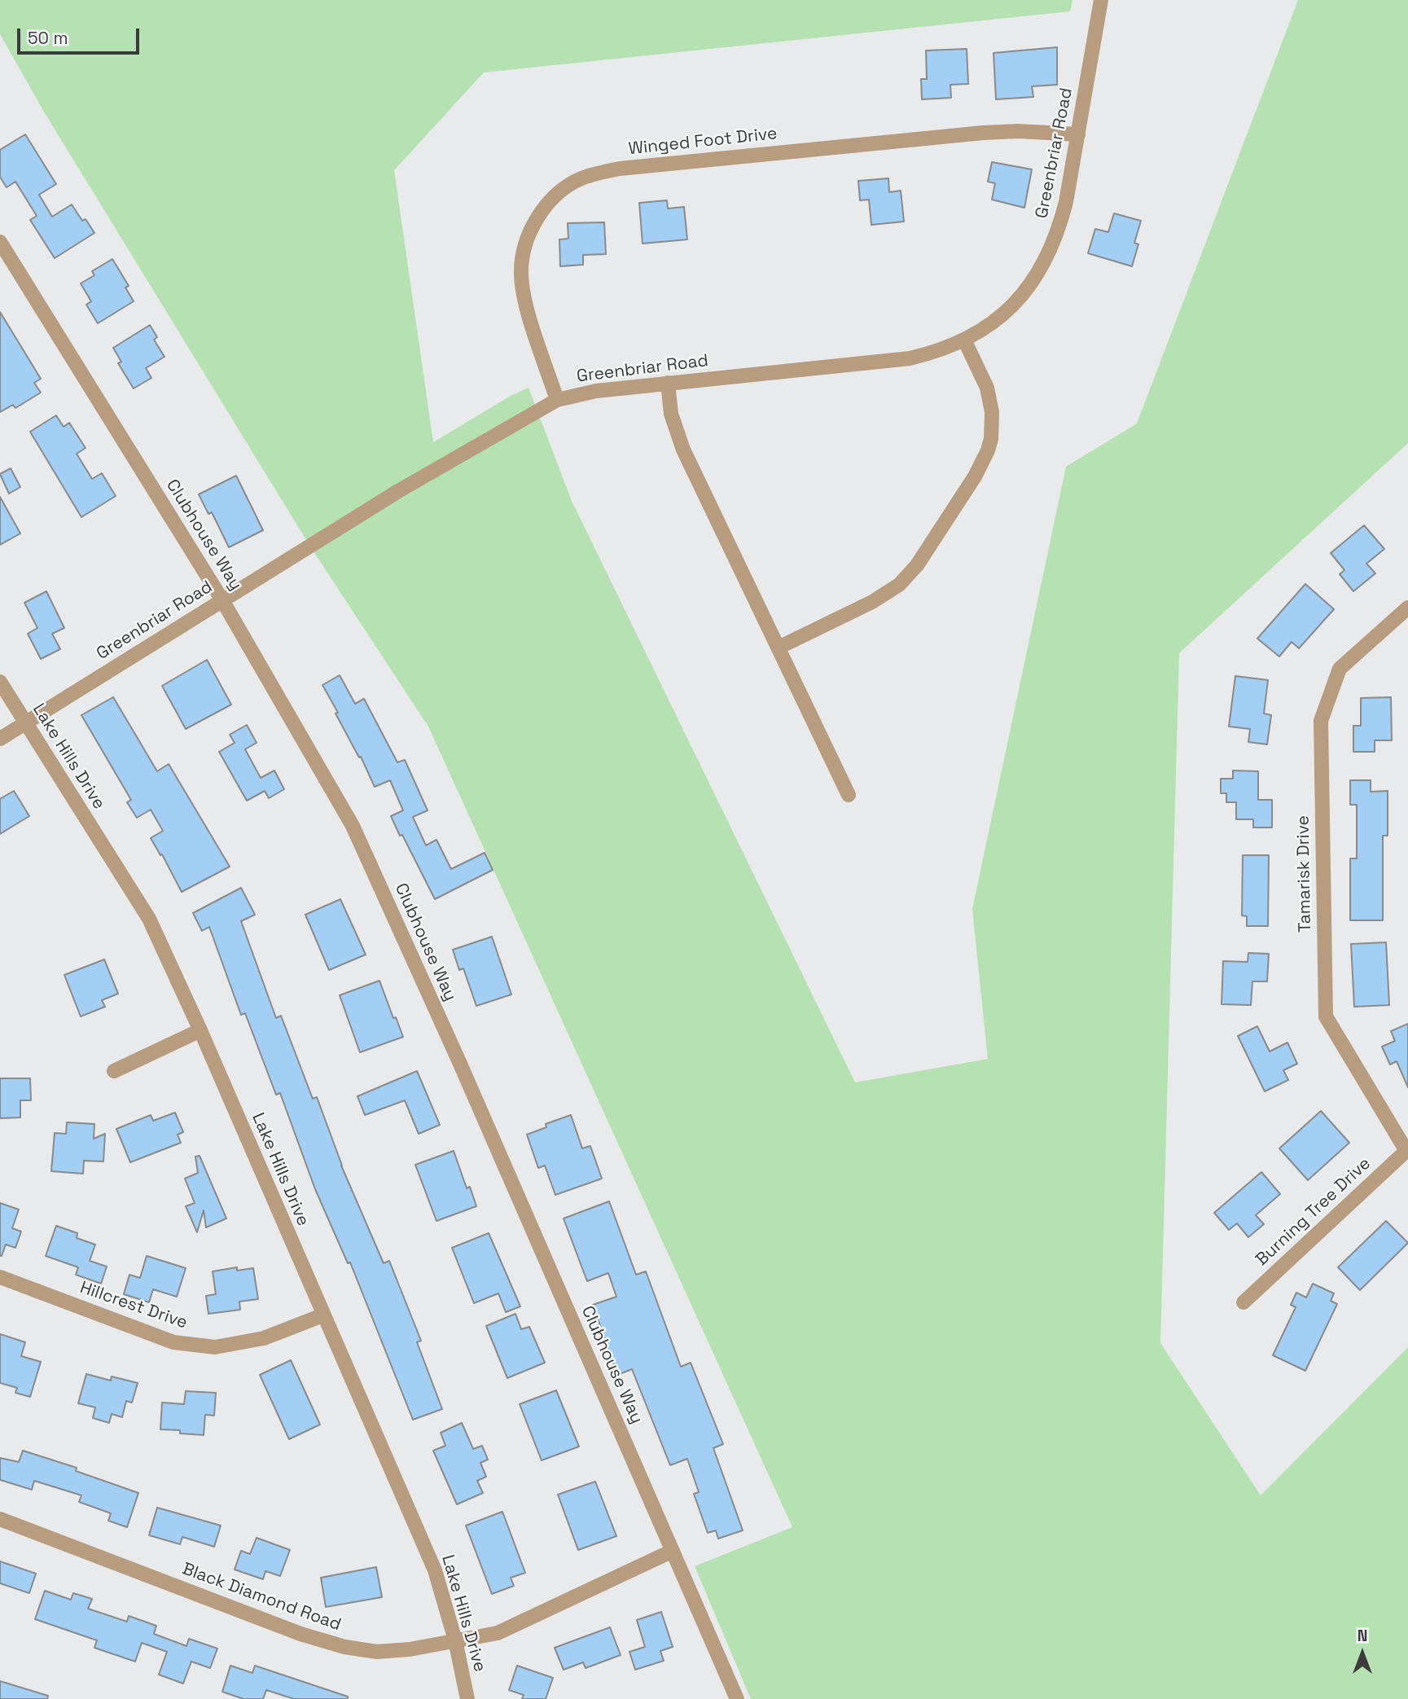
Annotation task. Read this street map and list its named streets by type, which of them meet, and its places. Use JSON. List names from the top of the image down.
{
  "streets": {
    "street": [
      "Winged Foot Drive",
      "Greenbriar Road",
      "Clubhouse Way",
      "Lake Hills Drive",
      "Tamarisk Drive",
      "Burning Tree Drive",
      "Hillcrest Drive",
      "Black Diamond Road"
    ]
  },
  "crossings": [
    ["Winged Foot Drive", "Greenbriar Road"],
    ["Greenbriar Road", "Clubhouse Way"],
    ["Greenbriar Road", "Lake Hills Drive"],
    ["Clubhouse Way", "Black Diamond Road"],
    ["Lake Hills Drive", "Hillcrest Drive"],
    ["Lake Hills Drive", "Black Diamond Road"],
    ["Tamarisk Drive", "Burning Tree Drive"]
  ],
  "scale_bar": "50 m",
  "north": "top"
}
